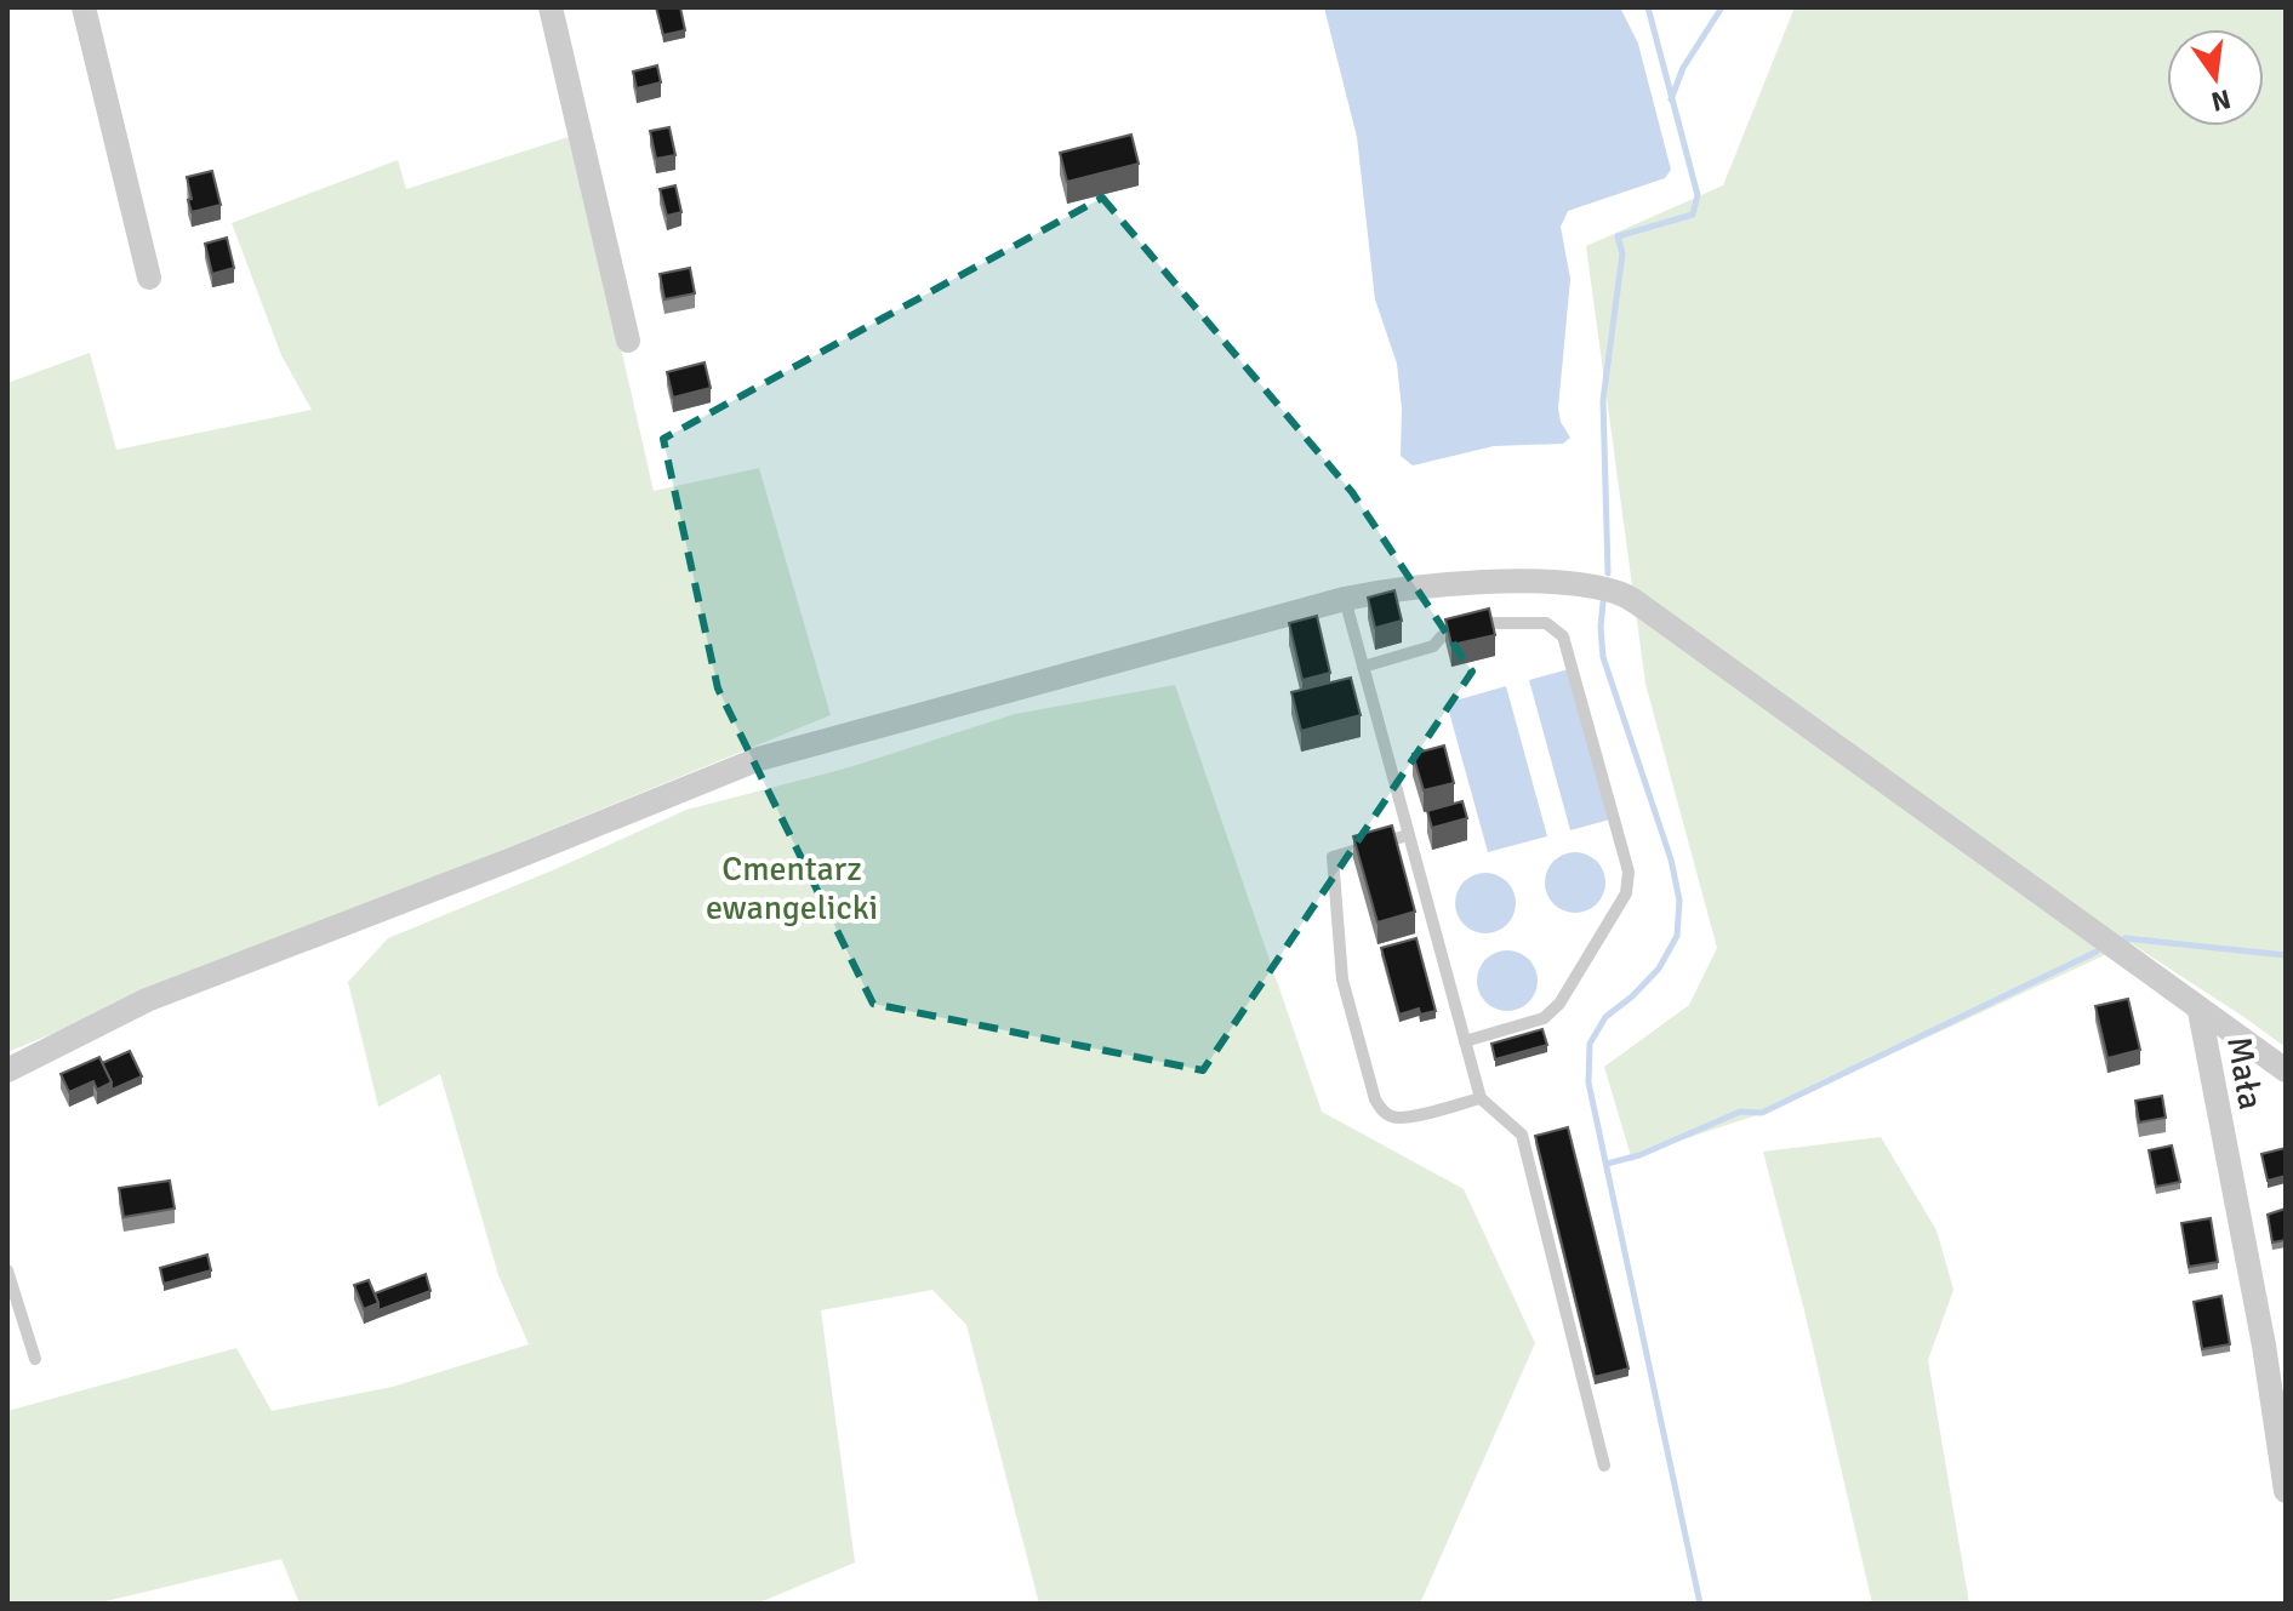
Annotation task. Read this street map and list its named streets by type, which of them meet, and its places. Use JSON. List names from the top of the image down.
{
  "streets": {
    "street": ["Mała"]
  },
  "parks": ["Cmentarz ewangelicki"],
  "north": "bottom"
}
